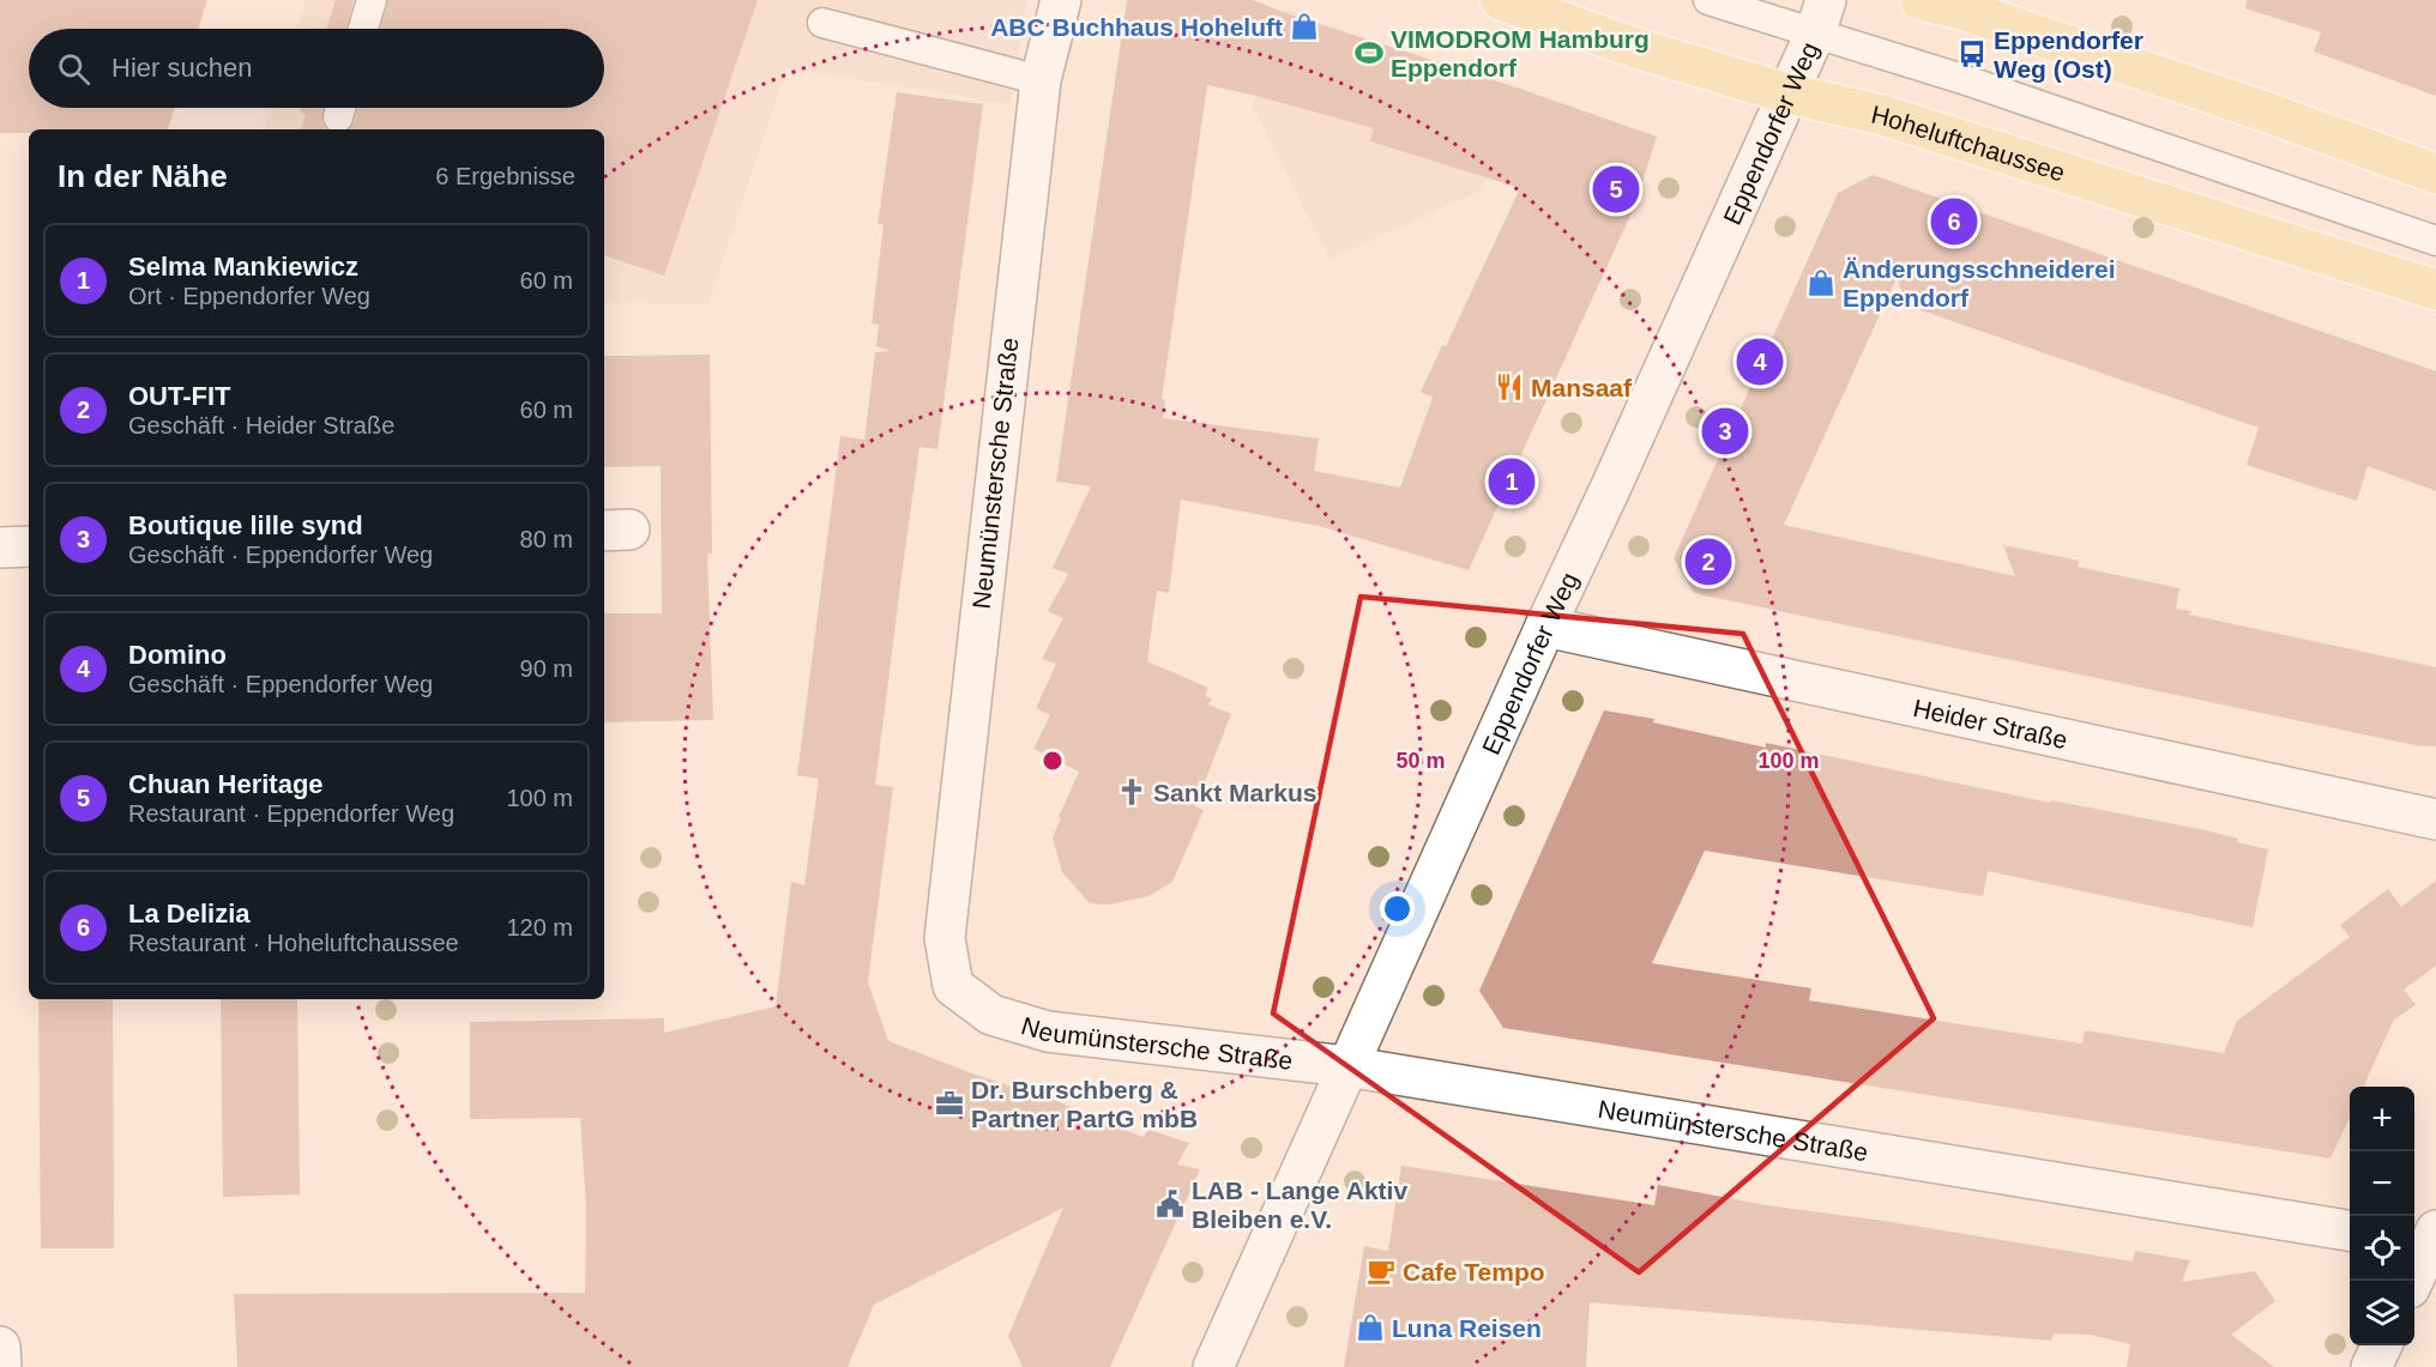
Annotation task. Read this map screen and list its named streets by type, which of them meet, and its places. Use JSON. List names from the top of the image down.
{
  "streets": {
    "main road": ["Hoheluftchaussee"],
    "street": ["Eppendorfer Weg", "Neumünstersche Straße", "Heider Straße"]
  },
  "crossings": [
    ["Eppendorfer Weg", "Hoheluftchaussee"],
    ["Eppendorfer Weg", "Neumünstersche Straße"],
    ["Eppendorfer Weg", "Heider Straße"]
  ],
  "places": {
    "shop": ["ABC Buchhaus Hoheluft", "Änderungsschneiderei Eppendorf", "Luna Reisen"],
    "sports": ["VIMODROM Hamburg Eppendorf"],
    "bus stop": ["Eppendorfer Weg (Ost)"],
    "restaurant": ["Mansaaf"],
    "church": ["Sankt Markus"],
    "office": ["Dr. Burschberg & Partner PartG mbB"],
    "public building": ["LAB - Lange Aktiv Bleiben e.V."],
    "cafe": ["Cafe Tempo"]
  },
  "page": {
    "search": "Hier suchen",
    "heading": ["In der Nähe", "6 Ergebnisse"],
    "pins": [
      "5",
      "6",
      "4",
      "3",
      "1",
      "2"
    ],
    "list": [
      {
        "mark": "1",
        "name": "Selma Mankiewicz",
        "note": "Ort · Eppendorfer Weg",
        "value": "60 m"
      },
      {
        "mark": "2",
        "name": "OUT-FIT",
        "note": "Geschäft · Heider Straße",
        "value": "60 m"
      },
      {
        "mark": "3",
        "name": "Boutique lille synd",
        "note": "Geschäft · Eppendorfer Weg",
        "value": "80 m"
      },
      {
        "mark": "4",
        "name": "Domino",
        "note": "Geschäft · Eppendorfer Weg",
        "value": "90 m"
      },
      {
        "mark": "5",
        "name": "Chuan Heritage",
        "note": "Restaurant · Eppendorfer Weg",
        "value": "100 m"
      },
      {
        "mark": "6",
        "name": "La Delizia",
        "note": "Restaurant · Hoheluftchaussee",
        "value": "120 m"
      }
    ],
    "map_buttons": ["+", "−"]
  },
  "rings": ["50 m", "100 m"]
}
